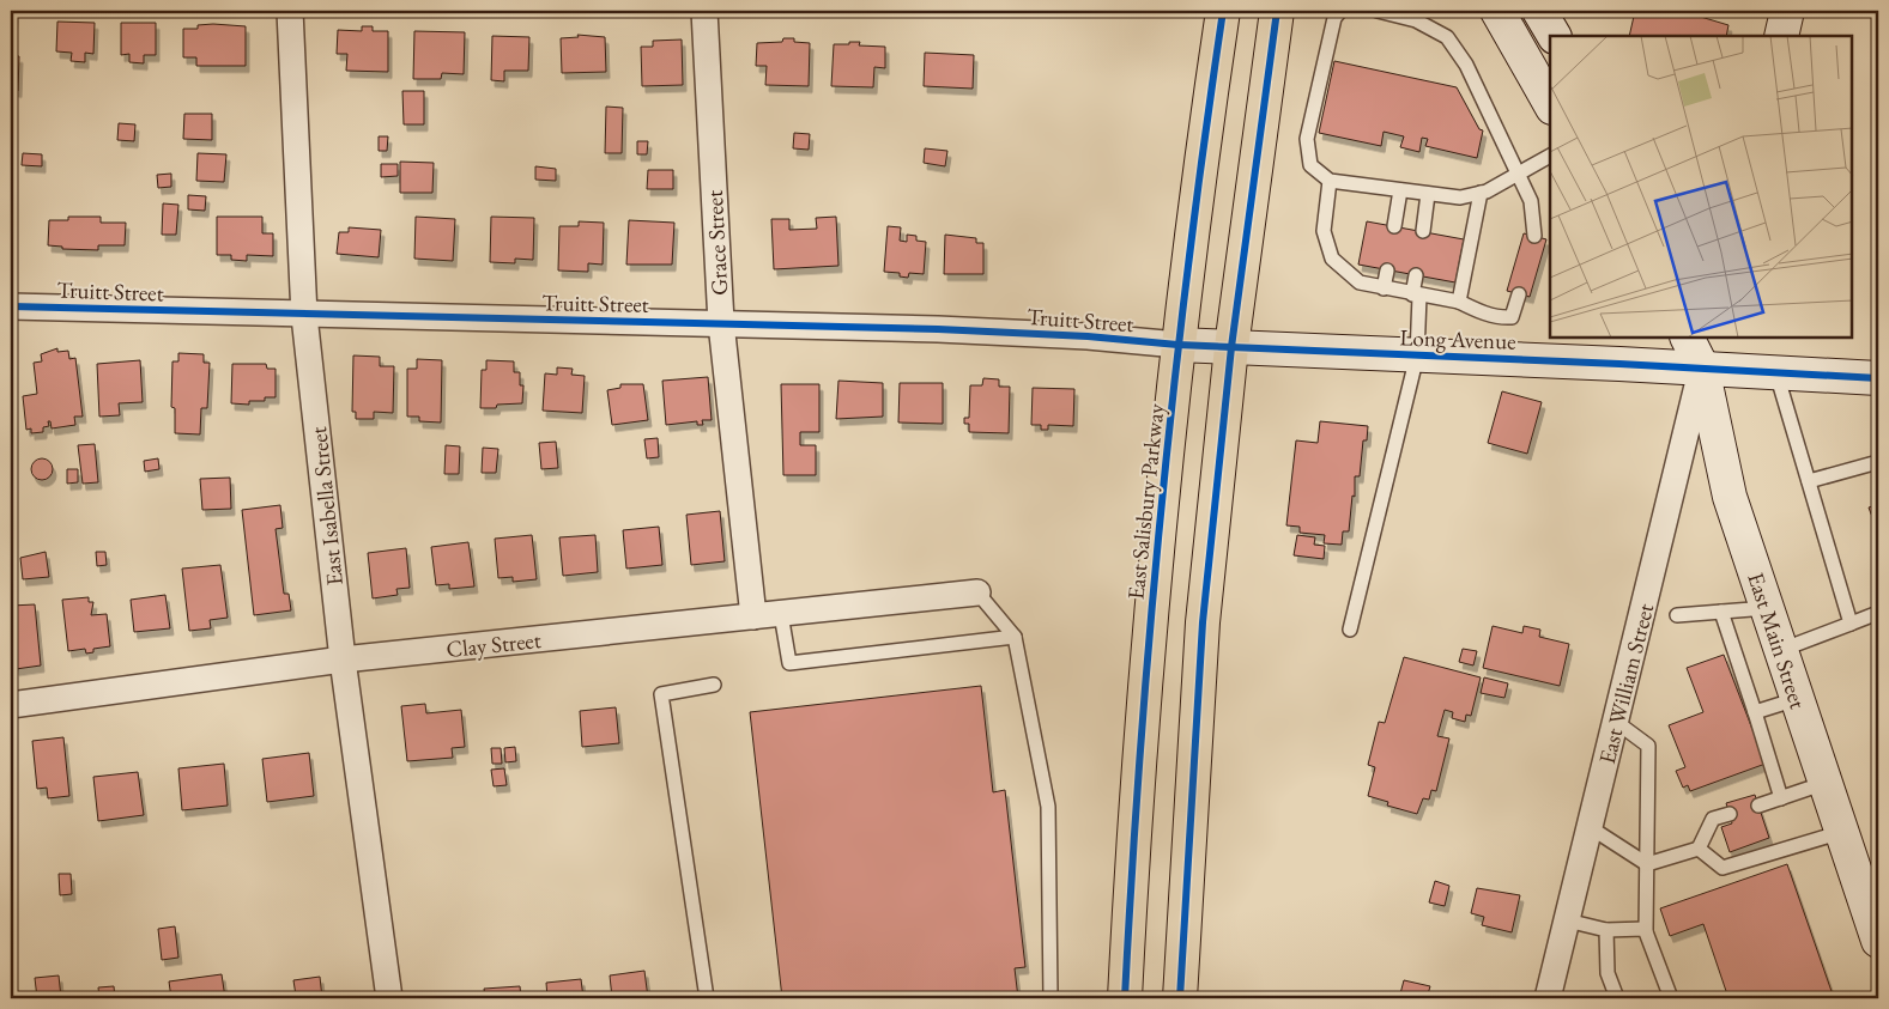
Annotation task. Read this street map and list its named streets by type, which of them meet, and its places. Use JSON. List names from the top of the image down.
{
  "streets": {
    "main road": ["Long Avenue", "East Salisbury Parkway", "East Main Street"],
    "street": [
      "Grace Street",
      "Truitt Street",
      "East Isabella Street",
      "Clay Street",
      "East William Street"
    ]
  },
  "crossings": [
    ["Grace Street", "Truitt Street"],
    ["Grace Street", "Clay Street"],
    ["Truitt Street", "Long Avenue"],
    ["Truitt Street", "East Salisbury Parkway"],
    ["Truitt Street", "East Isabella Street"],
    ["Long Avenue", "East Salisbury Parkway"],
    ["Long Avenue", "East Main Street"],
    ["Long Avenue", "East William Street"],
    ["East Isabella Street", "Clay Street"],
    ["East Main Street", "East William Street"]
  ]
}
